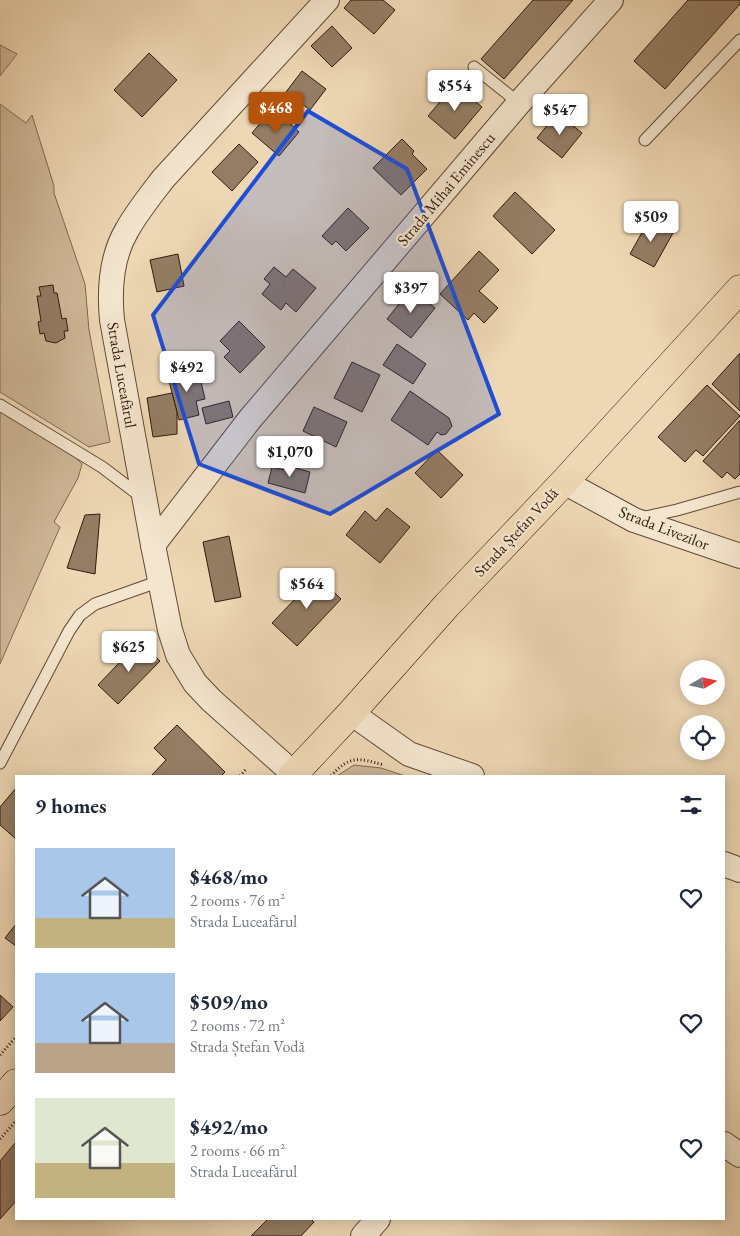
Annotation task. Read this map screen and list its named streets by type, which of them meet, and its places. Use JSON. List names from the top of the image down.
{
  "streets": {
    "highway": ["Strada Ștefan Vodă"],
    "street": ["Strada Mihai Eminescu", "Strada Luceafărul", "Strada Livezilor"]
  },
  "crossings": [
    ["Strada Mihai Eminescu", "Strada Luceafărul"],
    ["Strada Luceafărul", "Strada Ștefan Vodă"],
    ["Strada Livezilor", "Strada Ștefan Vodă"]
  ],
  "north": "right",
  "page": {
    "price": [
      "$554",
      "$468",
      "$547",
      "$509",
      "$397",
      "$492",
      "$1,070",
      "$564",
      "$625"
    ],
    "heading": "9 homes",
    "list": [
      {
        "name": "$468/mo",
        "note": "2 rooms · 76 m² · Strada Luceafărul"
      },
      {
        "name": "$509/mo",
        "note": "2 rooms · 72 m² · Strada Ștefan Vodă"
      },
      {
        "name": "$492/mo",
        "note": "2 rooms · 66 m² · Strada Luceafărul"
      }
    ]
  }
}
